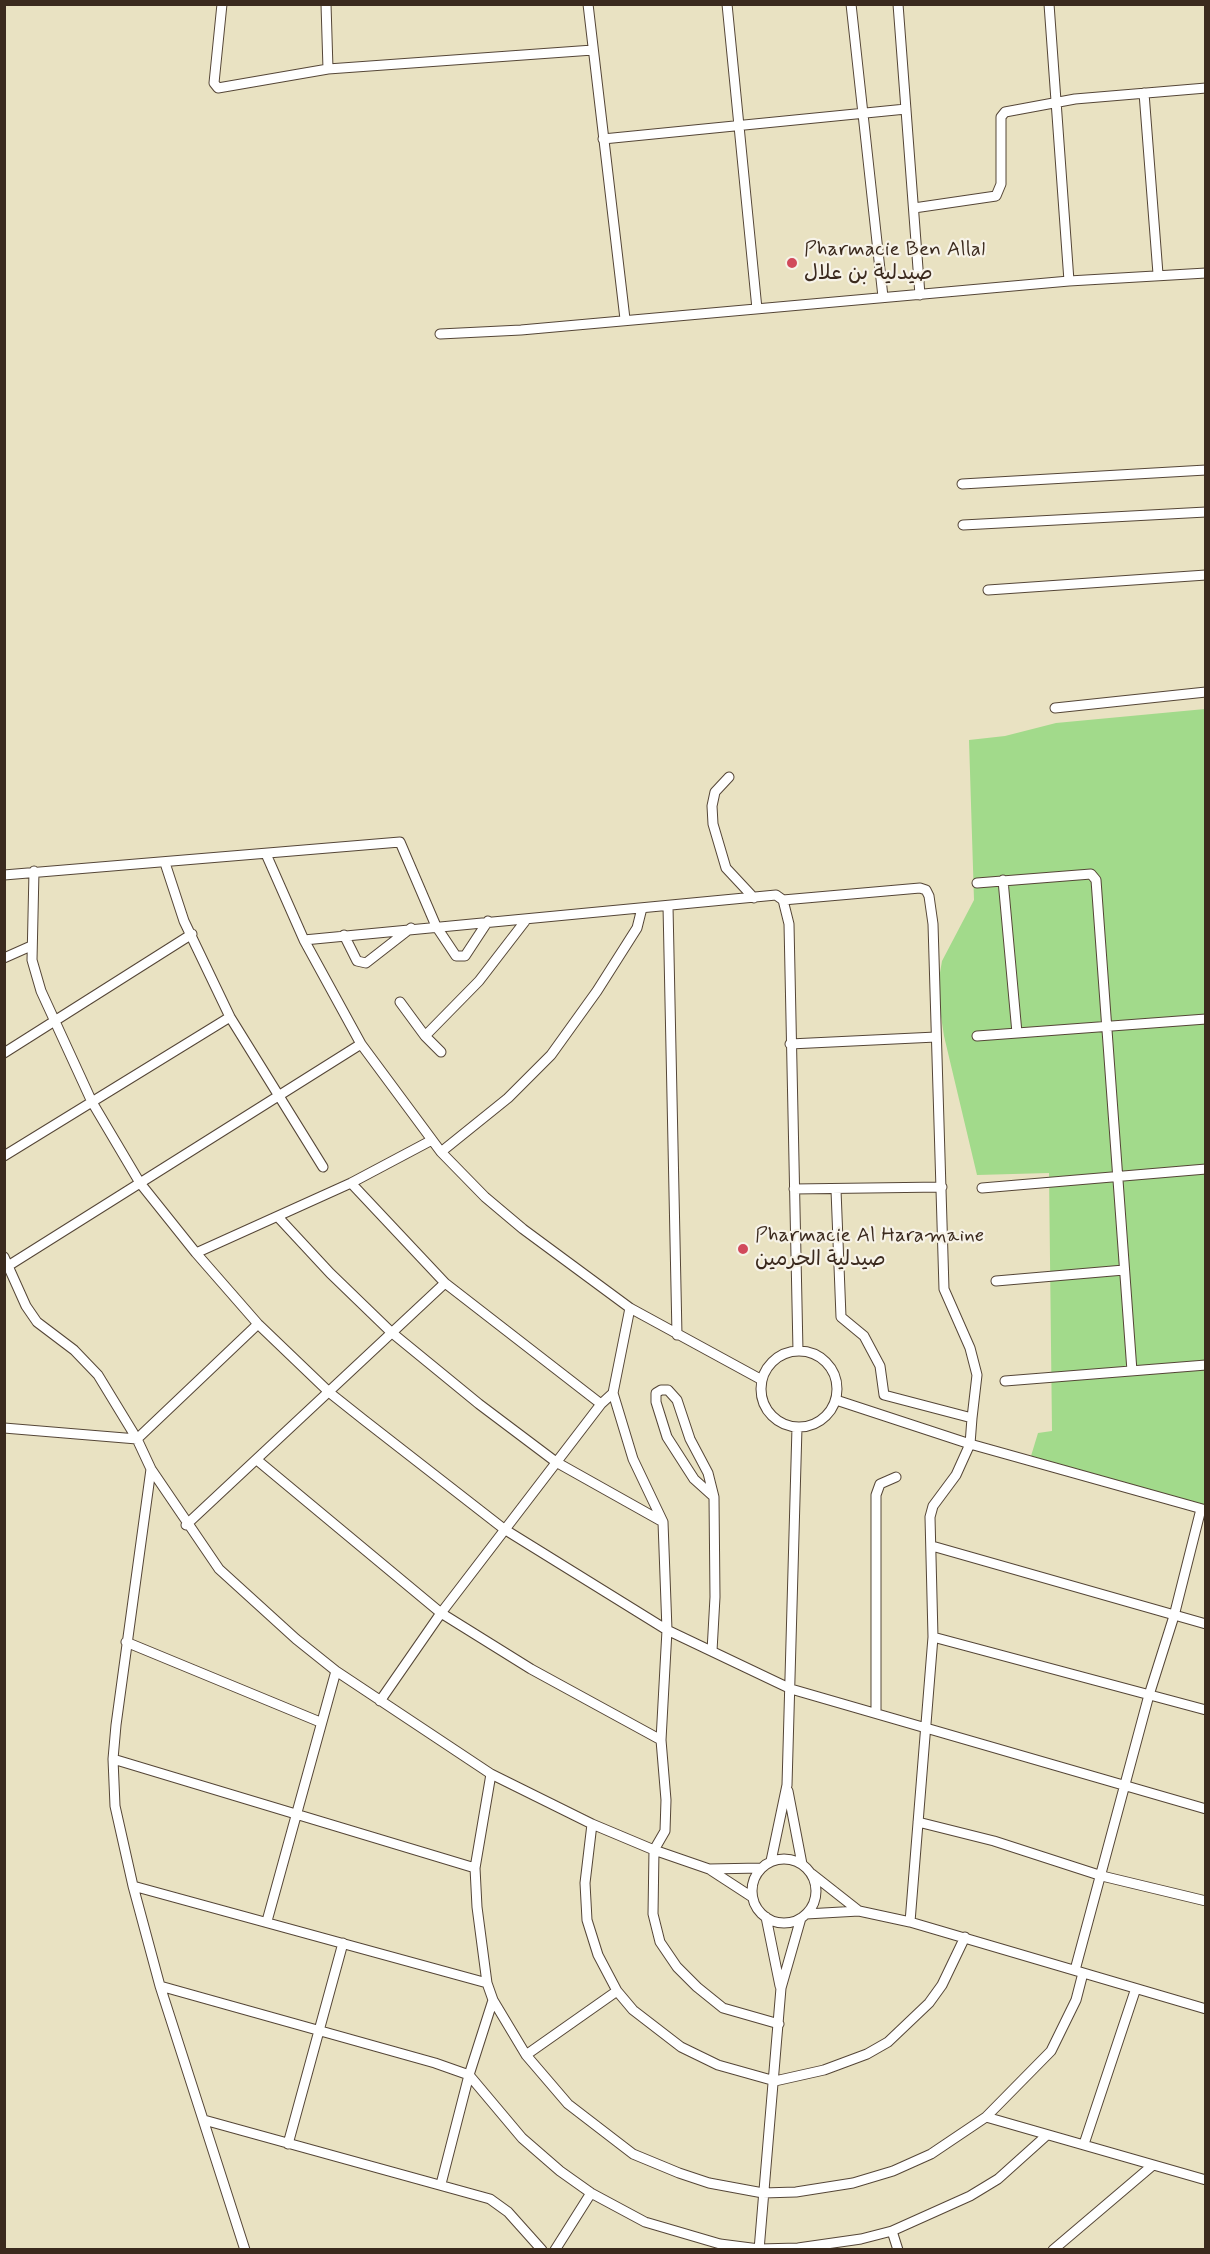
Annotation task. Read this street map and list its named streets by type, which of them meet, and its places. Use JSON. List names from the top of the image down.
{
  "places": ["Pharmacie Ben Allal صيدلية بن علال", "Pharmacie Al Haramaine صيدلية الحرمين"]
}
